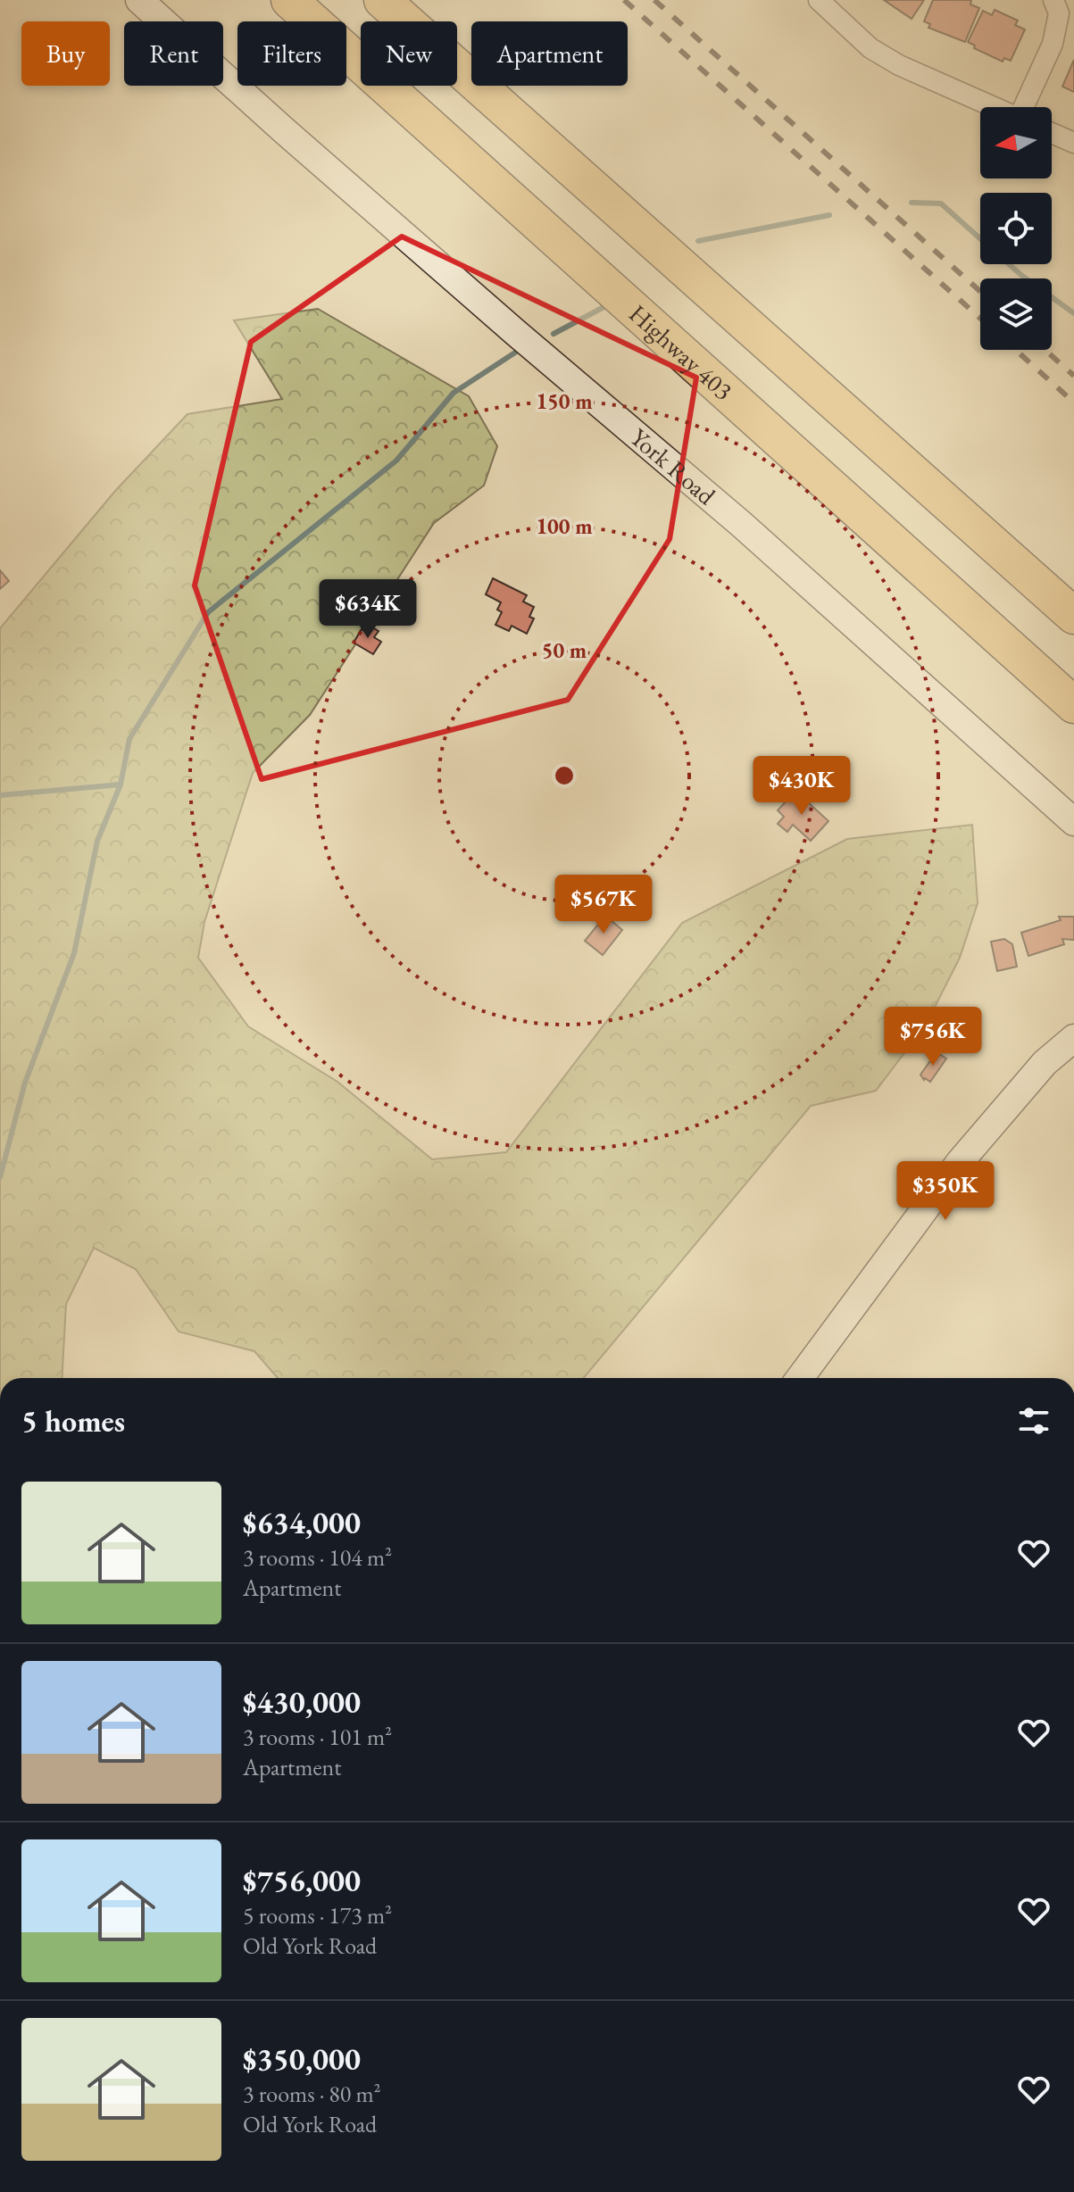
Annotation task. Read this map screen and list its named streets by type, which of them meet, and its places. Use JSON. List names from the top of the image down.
{
  "streets": {
    "highway": ["Highway 403"],
    "street": ["York Road"]
  },
  "north": "left",
  "page": {
    "chip": [
      "Buy",
      "Rent",
      "Filters",
      "New",
      "Apartment"
    ],
    "price": [
      "$634K",
      "$430K",
      "$567K",
      "$756K",
      "$350K"
    ],
    "heading": "5 homes",
    "list": [
      {
        "name": "$634,000",
        "note": "3 rooms · 104 m² · Apartment"
      },
      {
        "name": "$430,000",
        "note": "3 rooms · 101 m² · Apartment"
      },
      {
        "name": "$756,000",
        "note": "5 rooms · 173 m² · Old York Road"
      },
      {
        "name": "$350,000",
        "note": "3 rooms · 80 m² · Old York Road"
      }
    ]
  },
  "rings": ["150 m", "100 m", "50 m"]
}
